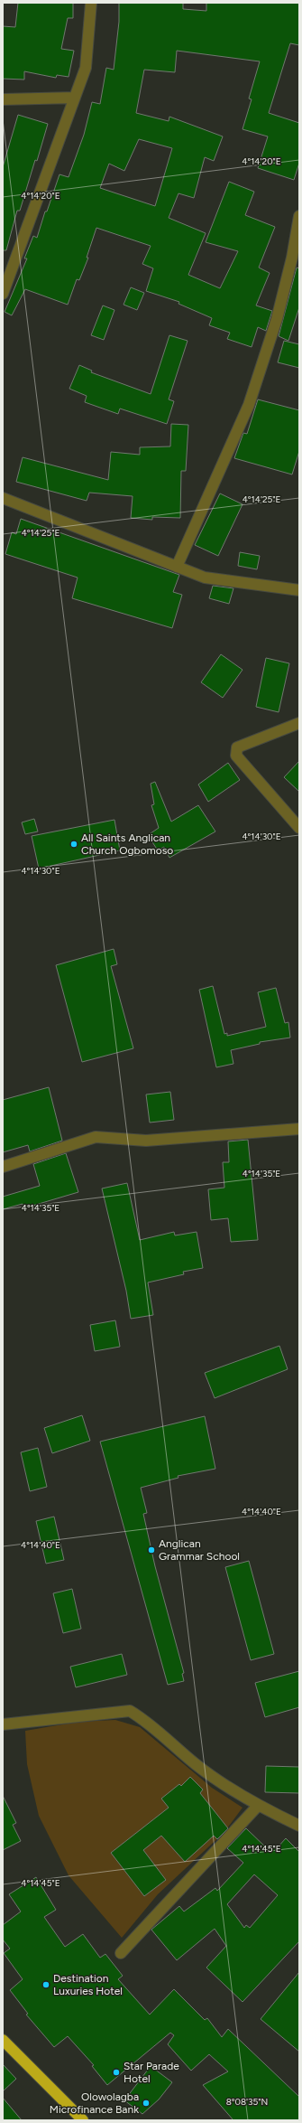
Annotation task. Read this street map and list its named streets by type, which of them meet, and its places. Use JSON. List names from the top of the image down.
{
  "places": [
    "All Saints Anglican Church Ogbomoso",
    "Anglican Grammar School",
    "Destination Luxuries Hotel",
    "Star Parade Hotel",
    "Olowolagba Microfinance Bank"
  ],
  "coordinates": [
    "4°14'20\"E",
    "4°14'25\"E",
    "4°14'30\"E",
    "4°14'35\"E",
    "4°14'40\"E",
    "4°14'45\"E",
    "8°08'35\"N"
  ]
}
